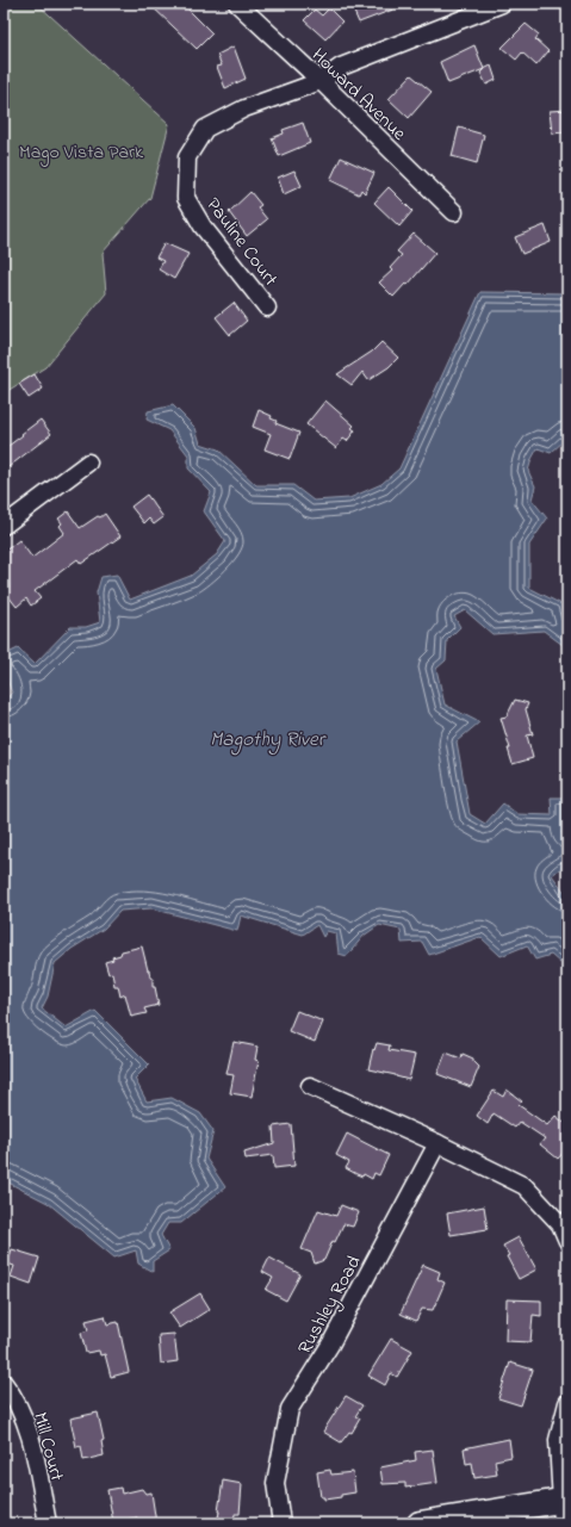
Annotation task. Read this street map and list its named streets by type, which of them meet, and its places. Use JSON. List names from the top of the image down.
{
  "streets": {
    "street": [
      "Howard Avenue",
      "Pauline Court",
      "Rushley Road",
      "Mill Court"
    ]
  },
  "crossings": [
    ["Howard Avenue", "Pauline Court"]
  ],
  "water": ["Magothy River"],
  "parks": ["Mago Vista Park"]
}
